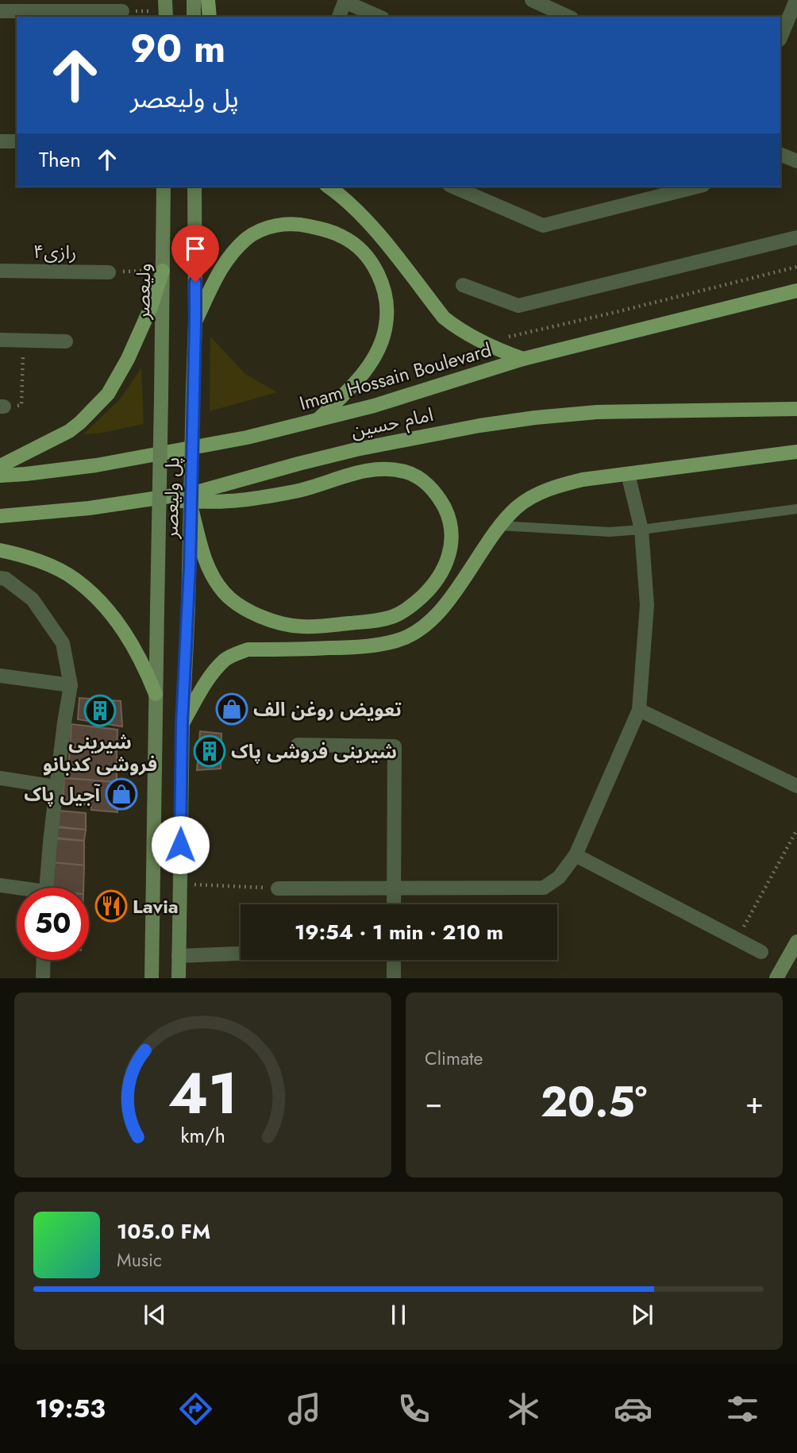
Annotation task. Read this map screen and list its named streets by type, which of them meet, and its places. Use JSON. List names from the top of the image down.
{
  "streets": {
    "main road": [
      "ولیعصر",
      "Imam Hossain Boulevard",
      "امام حسین",
      "پل ولیعصر"
    ],
    "street": ["رازی۴"]
  },
  "crossings": [
    ["ولیعصر", "پل ولیعصر"]
  ],
  "places": {
    "shop": ["تعویض روغن الف", "آجیل پاک"],
    "building": ["شیرینی فروشی کدبانو", "شیرینی فروشی پاک"],
    "restaurant": ["Lavia"]
  },
  "page": {
    "turn": ["90 m", "پل ولیعصر"],
    "then": "Then",
    "limit": "50",
    "trip": "19:54 · 1 min · 210 m",
    "tile": "Climate",
    "heat": ["−", "20.5°", "+"],
    "song": ["105.0 FM", "Music"],
    "tabs": "19:53",
    "gauge": ["41", "km/h"]
  }
}
